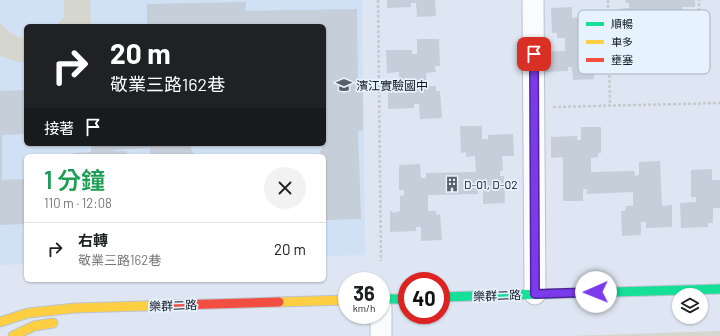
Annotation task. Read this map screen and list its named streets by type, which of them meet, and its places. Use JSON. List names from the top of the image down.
{
  "streets": {
    "street": ["樂群二路"]
  },
  "places": {
    "school or university": ["濱江實驗國中"],
    "building": ["D-01, D-02"]
  },
  "legend": ["順暢", "車多", "壅塞"],
  "page": {
    "turn": ["20 m", "敬業三路162巷"],
    "then": "接著",
    "heading": ["1 分鐘", "110 m · 12:08"],
    "list": [
      {
        "name": "右轉",
        "note": "敬業三路162巷",
        "value": "20 m"
      }
    ],
    "speed": "36 km/h",
    "limit": "40"
  }
}
